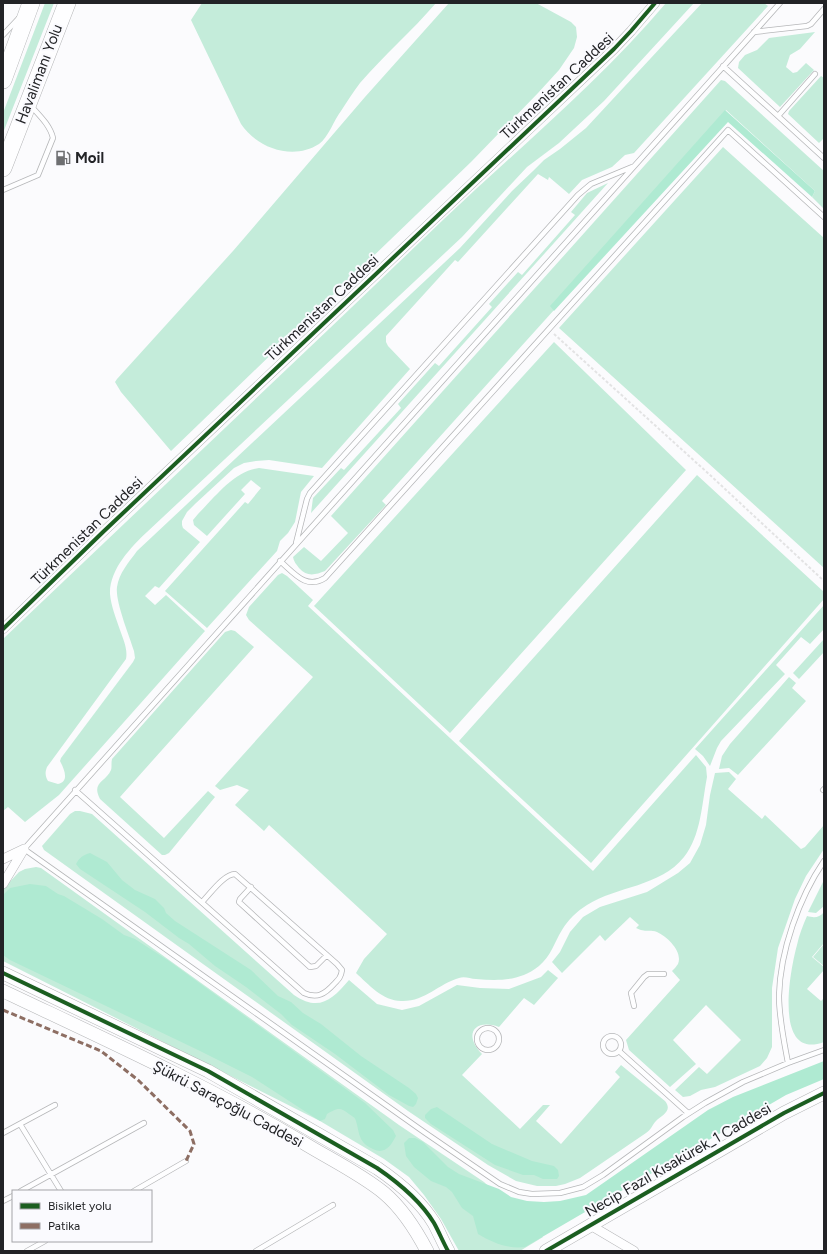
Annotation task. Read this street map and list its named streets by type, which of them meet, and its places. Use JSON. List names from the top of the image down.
{
  "streets": {
    "highway": ["Havalimanı Yolu"],
    "street": ["Türkmenistan Caddesi", "Şükrü Saraçoğlu Caddesi", "Necip Fazıl Kısakürek_1 Caddesi"]
  },
  "places": {
    "fuel station": ["Moil"]
  },
  "legend": ["Bisiklet yolu", "Patika"]
}
